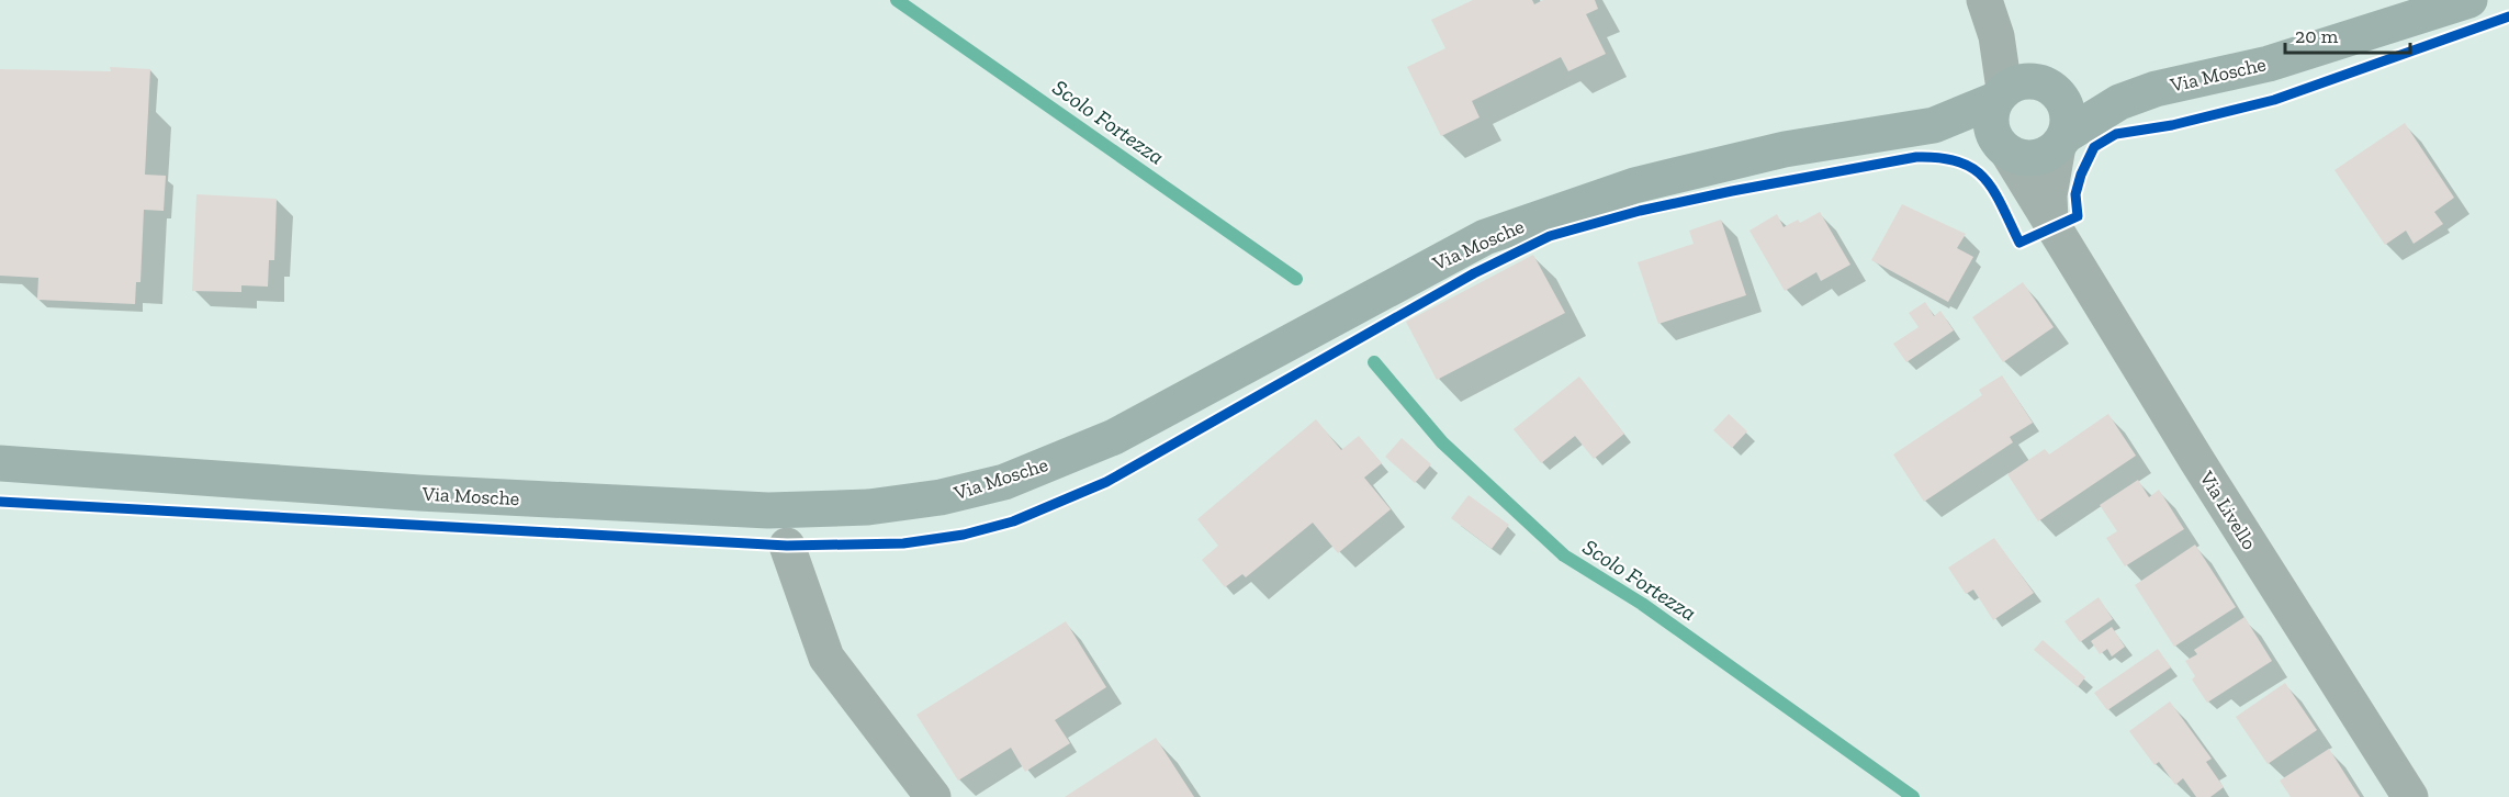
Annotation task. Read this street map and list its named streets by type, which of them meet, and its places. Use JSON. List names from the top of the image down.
{
  "streets": {
    "main road": ["Via Mosche"],
    "street": ["Via Livello"]
  },
  "crossings": [
    ["Via Mosche", "Via Livello"]
  ],
  "water": ["Scolo Fortezza"],
  "scale_bar": "20 m"
}
